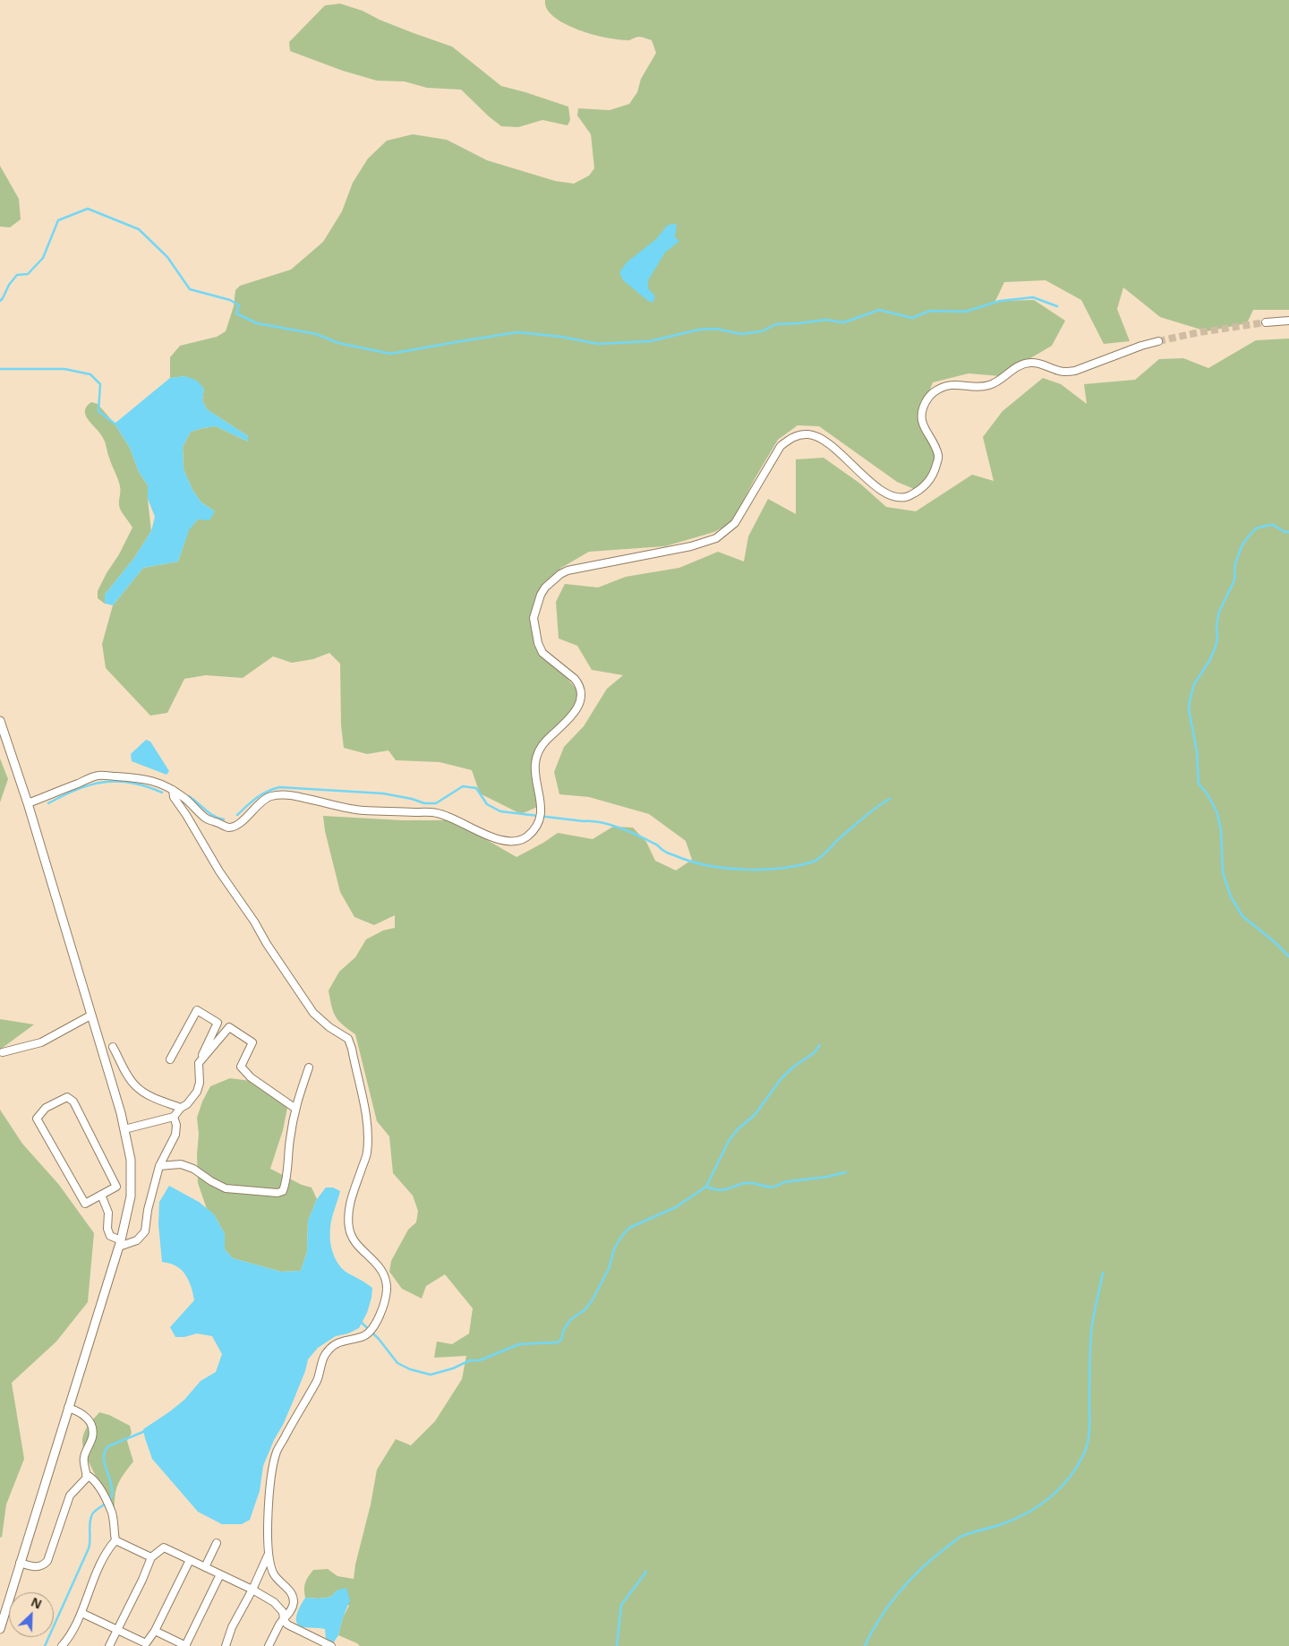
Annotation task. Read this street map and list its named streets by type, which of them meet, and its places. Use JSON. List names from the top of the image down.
{
  "north": "top right"
}
